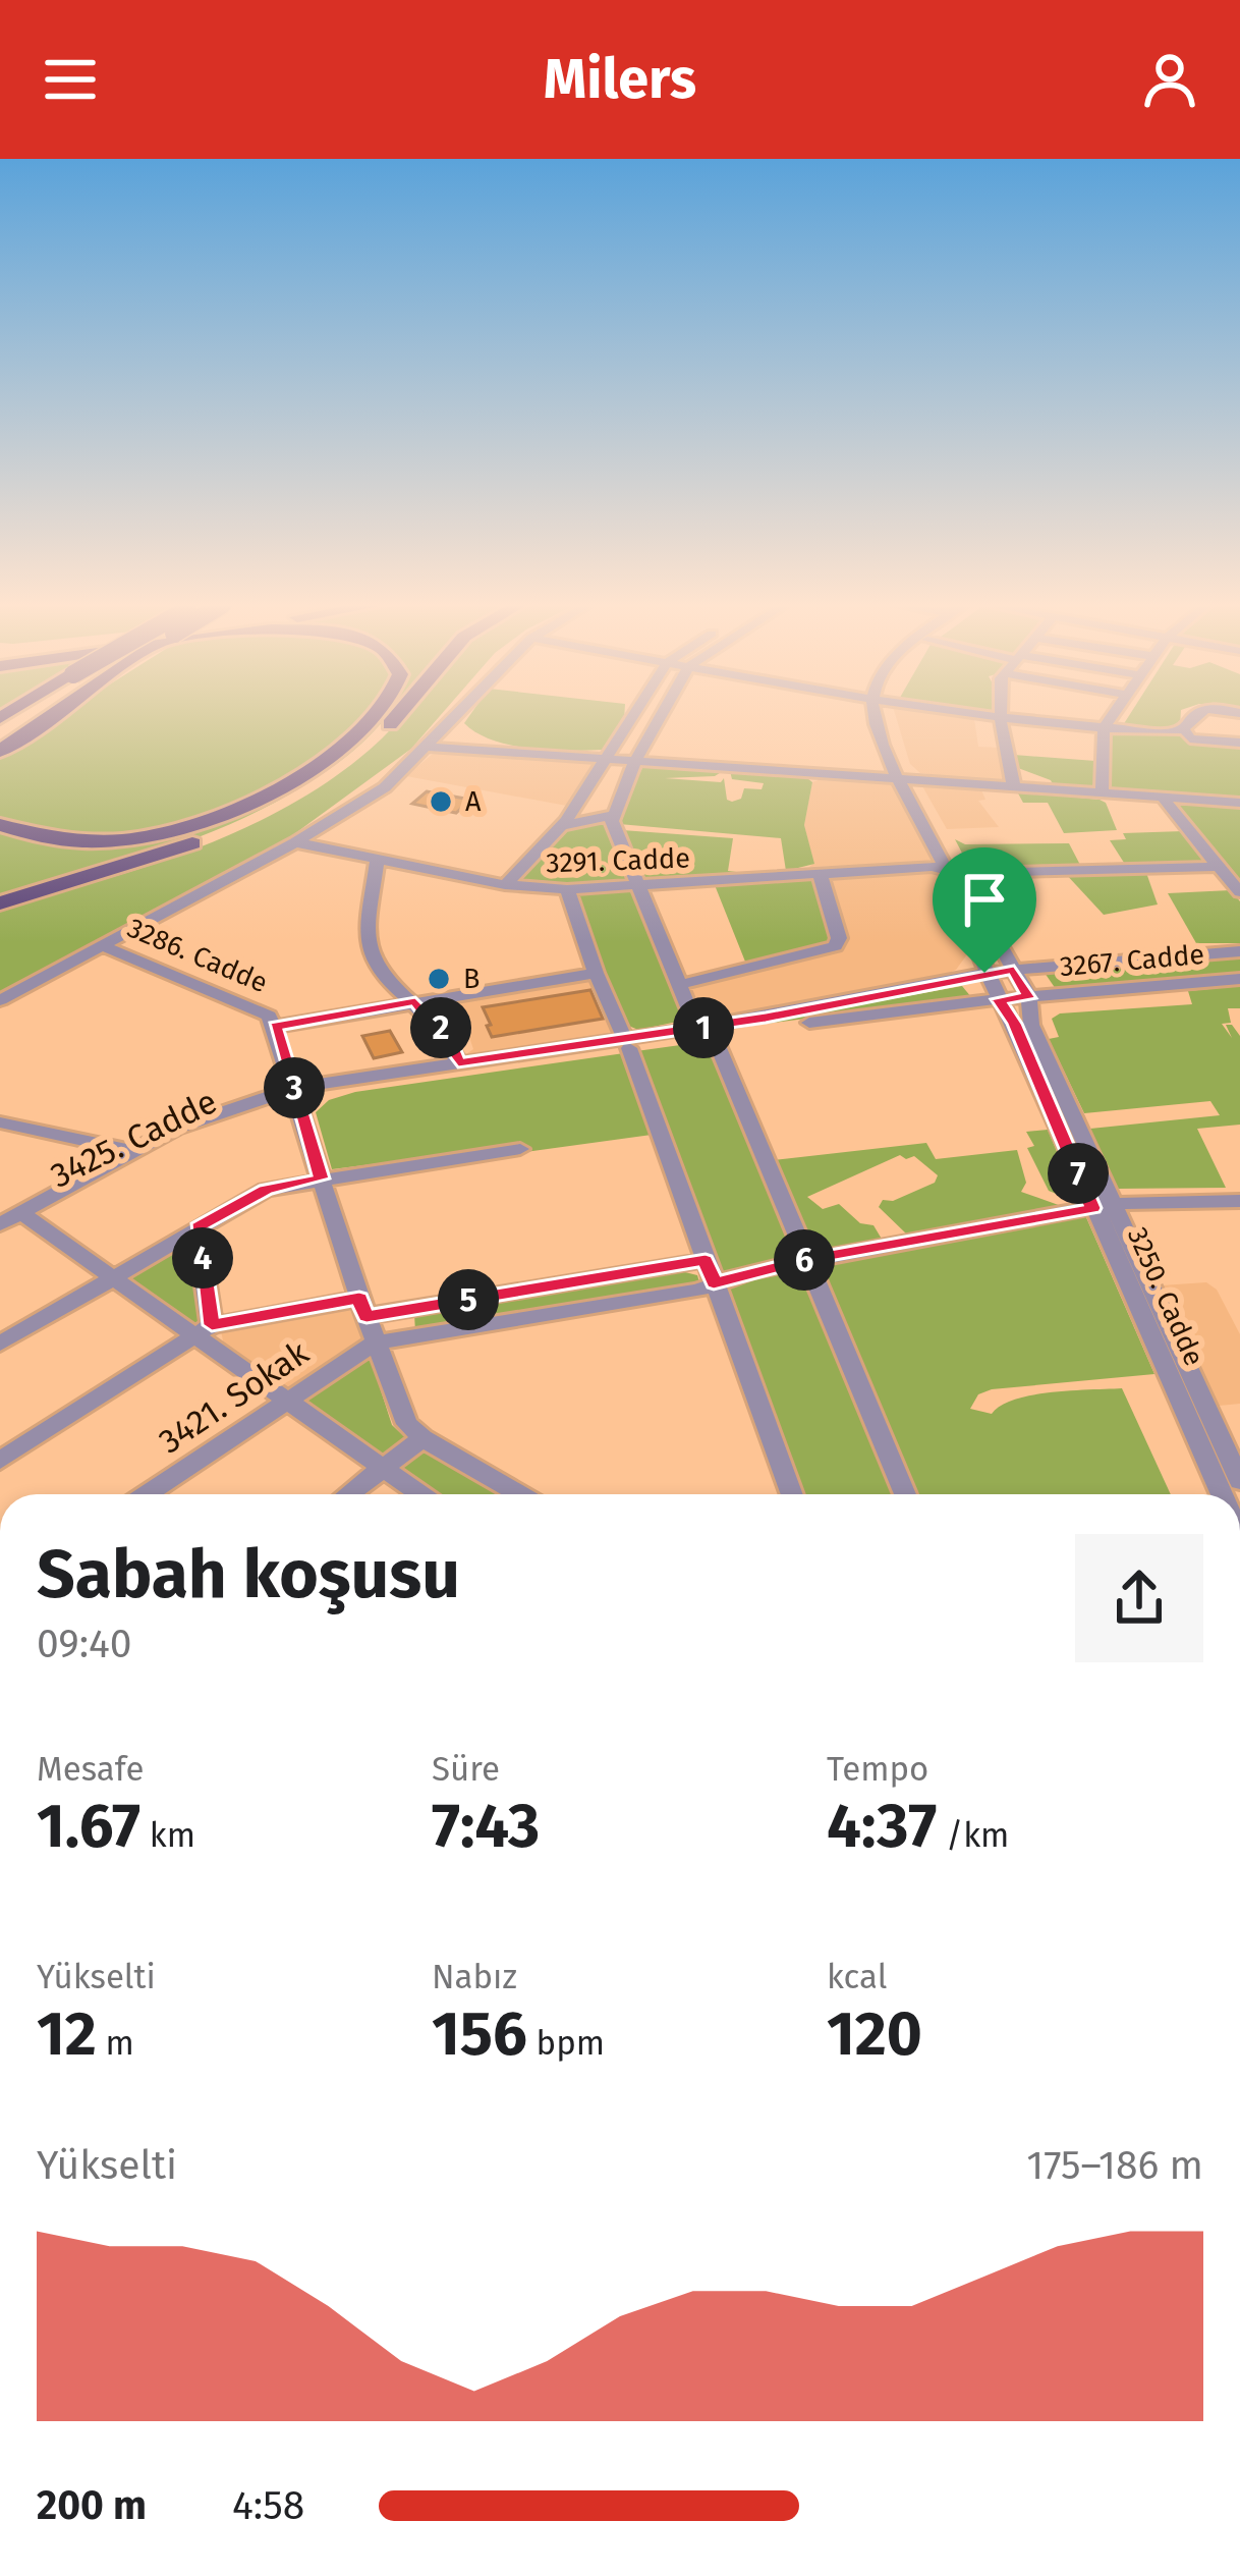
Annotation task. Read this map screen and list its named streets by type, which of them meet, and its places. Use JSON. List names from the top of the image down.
{
  "streets": {
    "street": [
      "3291. Cadde",
      "3286. Cadde",
      "3267. Cadde",
      "3425. Cadde",
      "3250. Cadde",
      "3421. Sokak"
    ]
  },
  "crossings": [
    ["3291. Cadde", "3250. Cadde"],
    ["3286. Cadde", "3425. Cadde"],
    ["3286. Cadde", "3421. Sokak"],
    ["3267. Cadde", "3250. Cadde"]
  ],
  "places": ["A", "B"],
  "page": {
    "header": "Milers",
    "pins": [
      "1",
      "2",
      "3",
      "7",
      "4",
      "6",
      "5"
    ],
    "heading": ["Sabah koşusu", "09:40"],
    "stats": [
      ["Mesafe", "1.67 km"],
      ["Süre", "7:43"],
      ["Tempo", "4:37 /km"],
      ["Yükselti", "12 m"],
      ["Nabız", "156 bpm"],
      ["kcal", "120"]
    ],
    "chart": ["Yükselti", "175–186 m"],
    "list": [
      {
        "name": "200 m",
        "note": "4:58"
      }
    ]
  }
}
